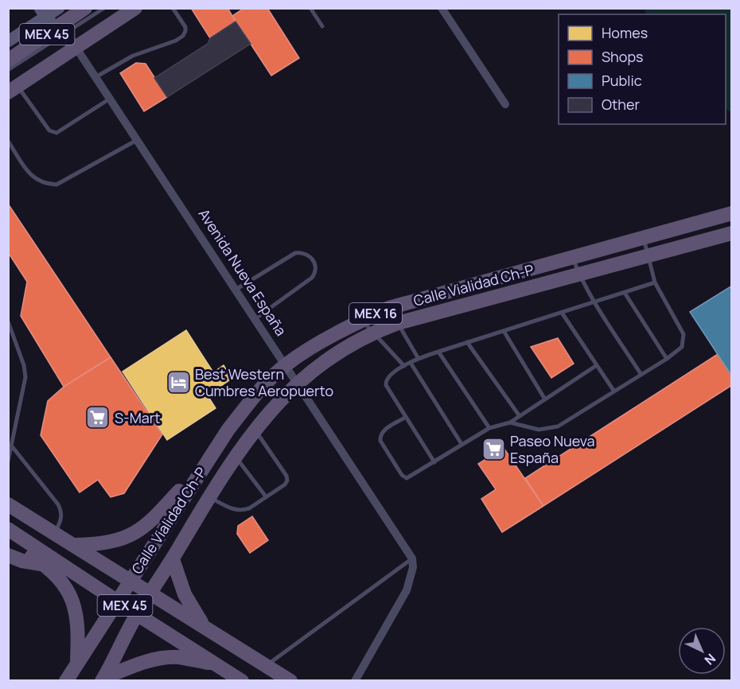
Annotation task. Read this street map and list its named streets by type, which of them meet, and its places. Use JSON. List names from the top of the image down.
{
  "streets": {
    "main road": ["MEX 45", "Calle Vialidad Ch-P", "MEX 16"],
    "street": ["Avenida Nueva España"]
  },
  "crossings": [
    ["MEX 45", "Calle Vialidad Ch-P"],
    ["Avenida Nueva España", "Calle Vialidad Ch-P"]
  ],
  "places": {
    "hotel": ["Best Western Cumbres Aeropuerto"],
    "supermarket": ["S-Mart", "Paseo Nueva España"]
  },
  "legend": [
    "Homes",
    "Shops",
    "Public",
    "Other"
  ],
  "north": "bottom right"
}
